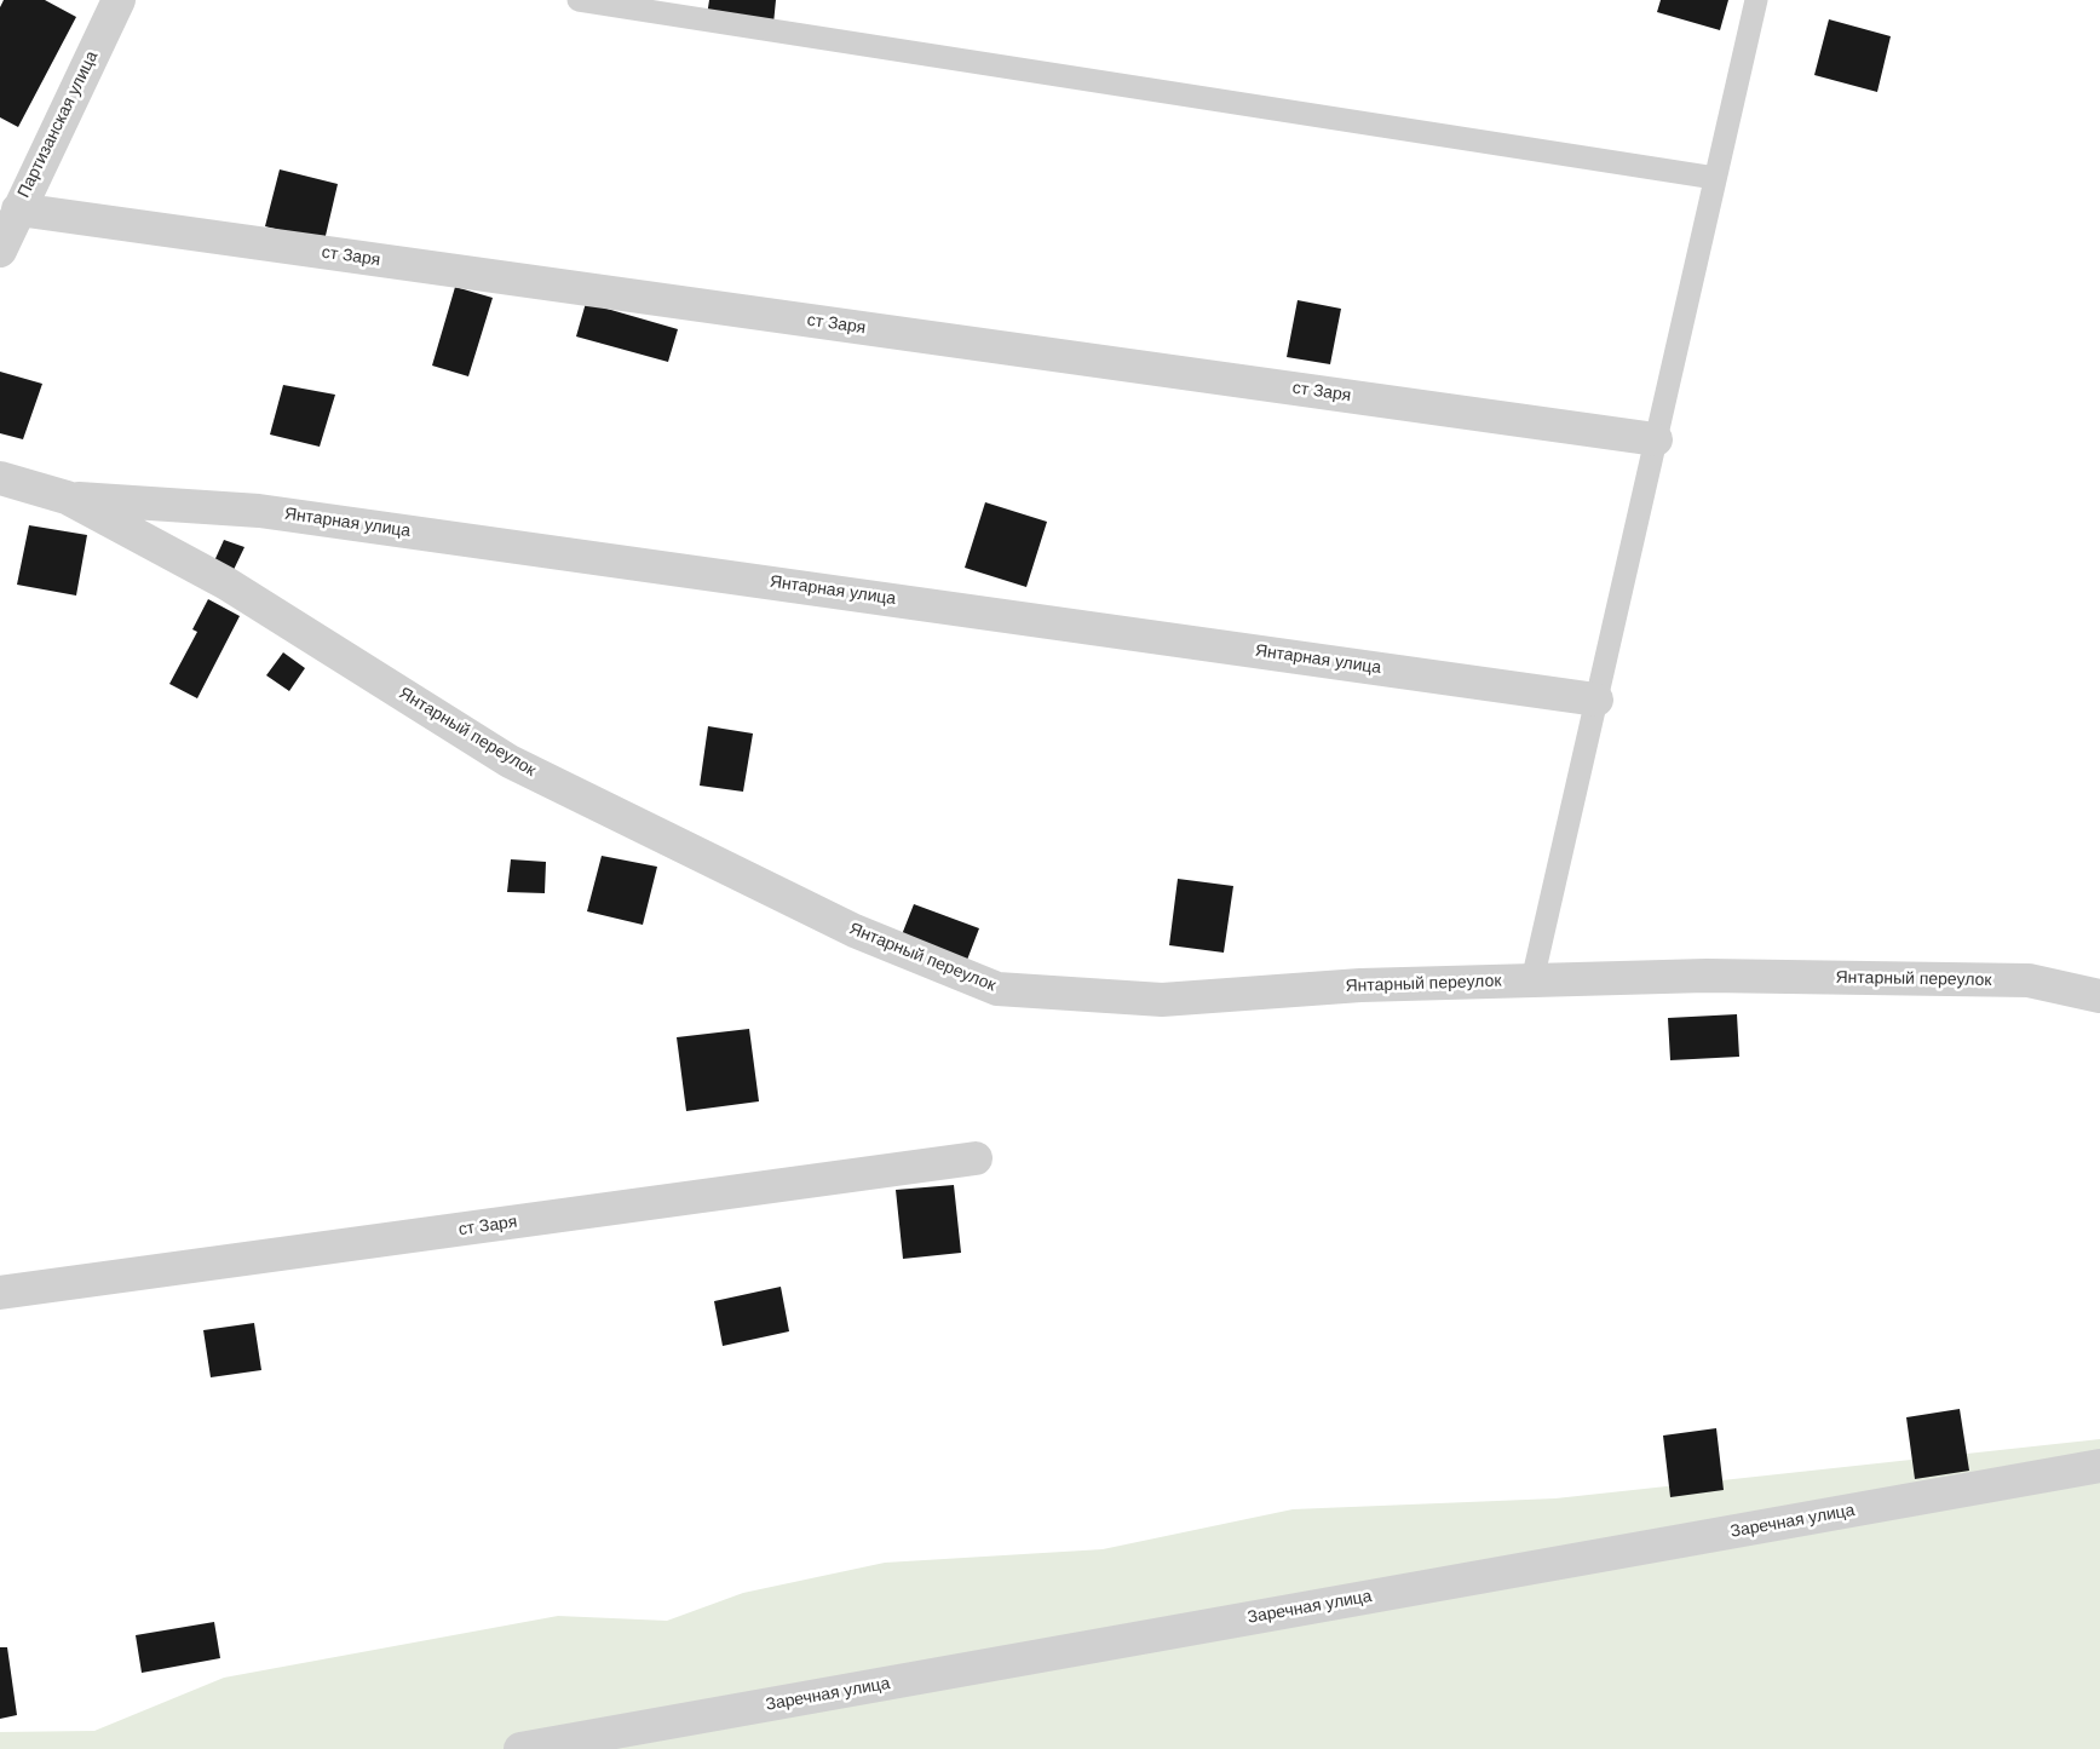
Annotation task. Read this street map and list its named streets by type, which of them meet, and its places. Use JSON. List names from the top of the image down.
{
  "streets": {
    "street": [
      "Партизанская улица",
      "ст Заря",
      "Янтарная улица",
      "Янтарный переулок",
      "Заречная улица"
    ]
  },
  "crossings": [
    ["Партизанская улица", "ст Заря"],
    ["Янтарная улица", "Янтарный переулок"]
  ]
}
